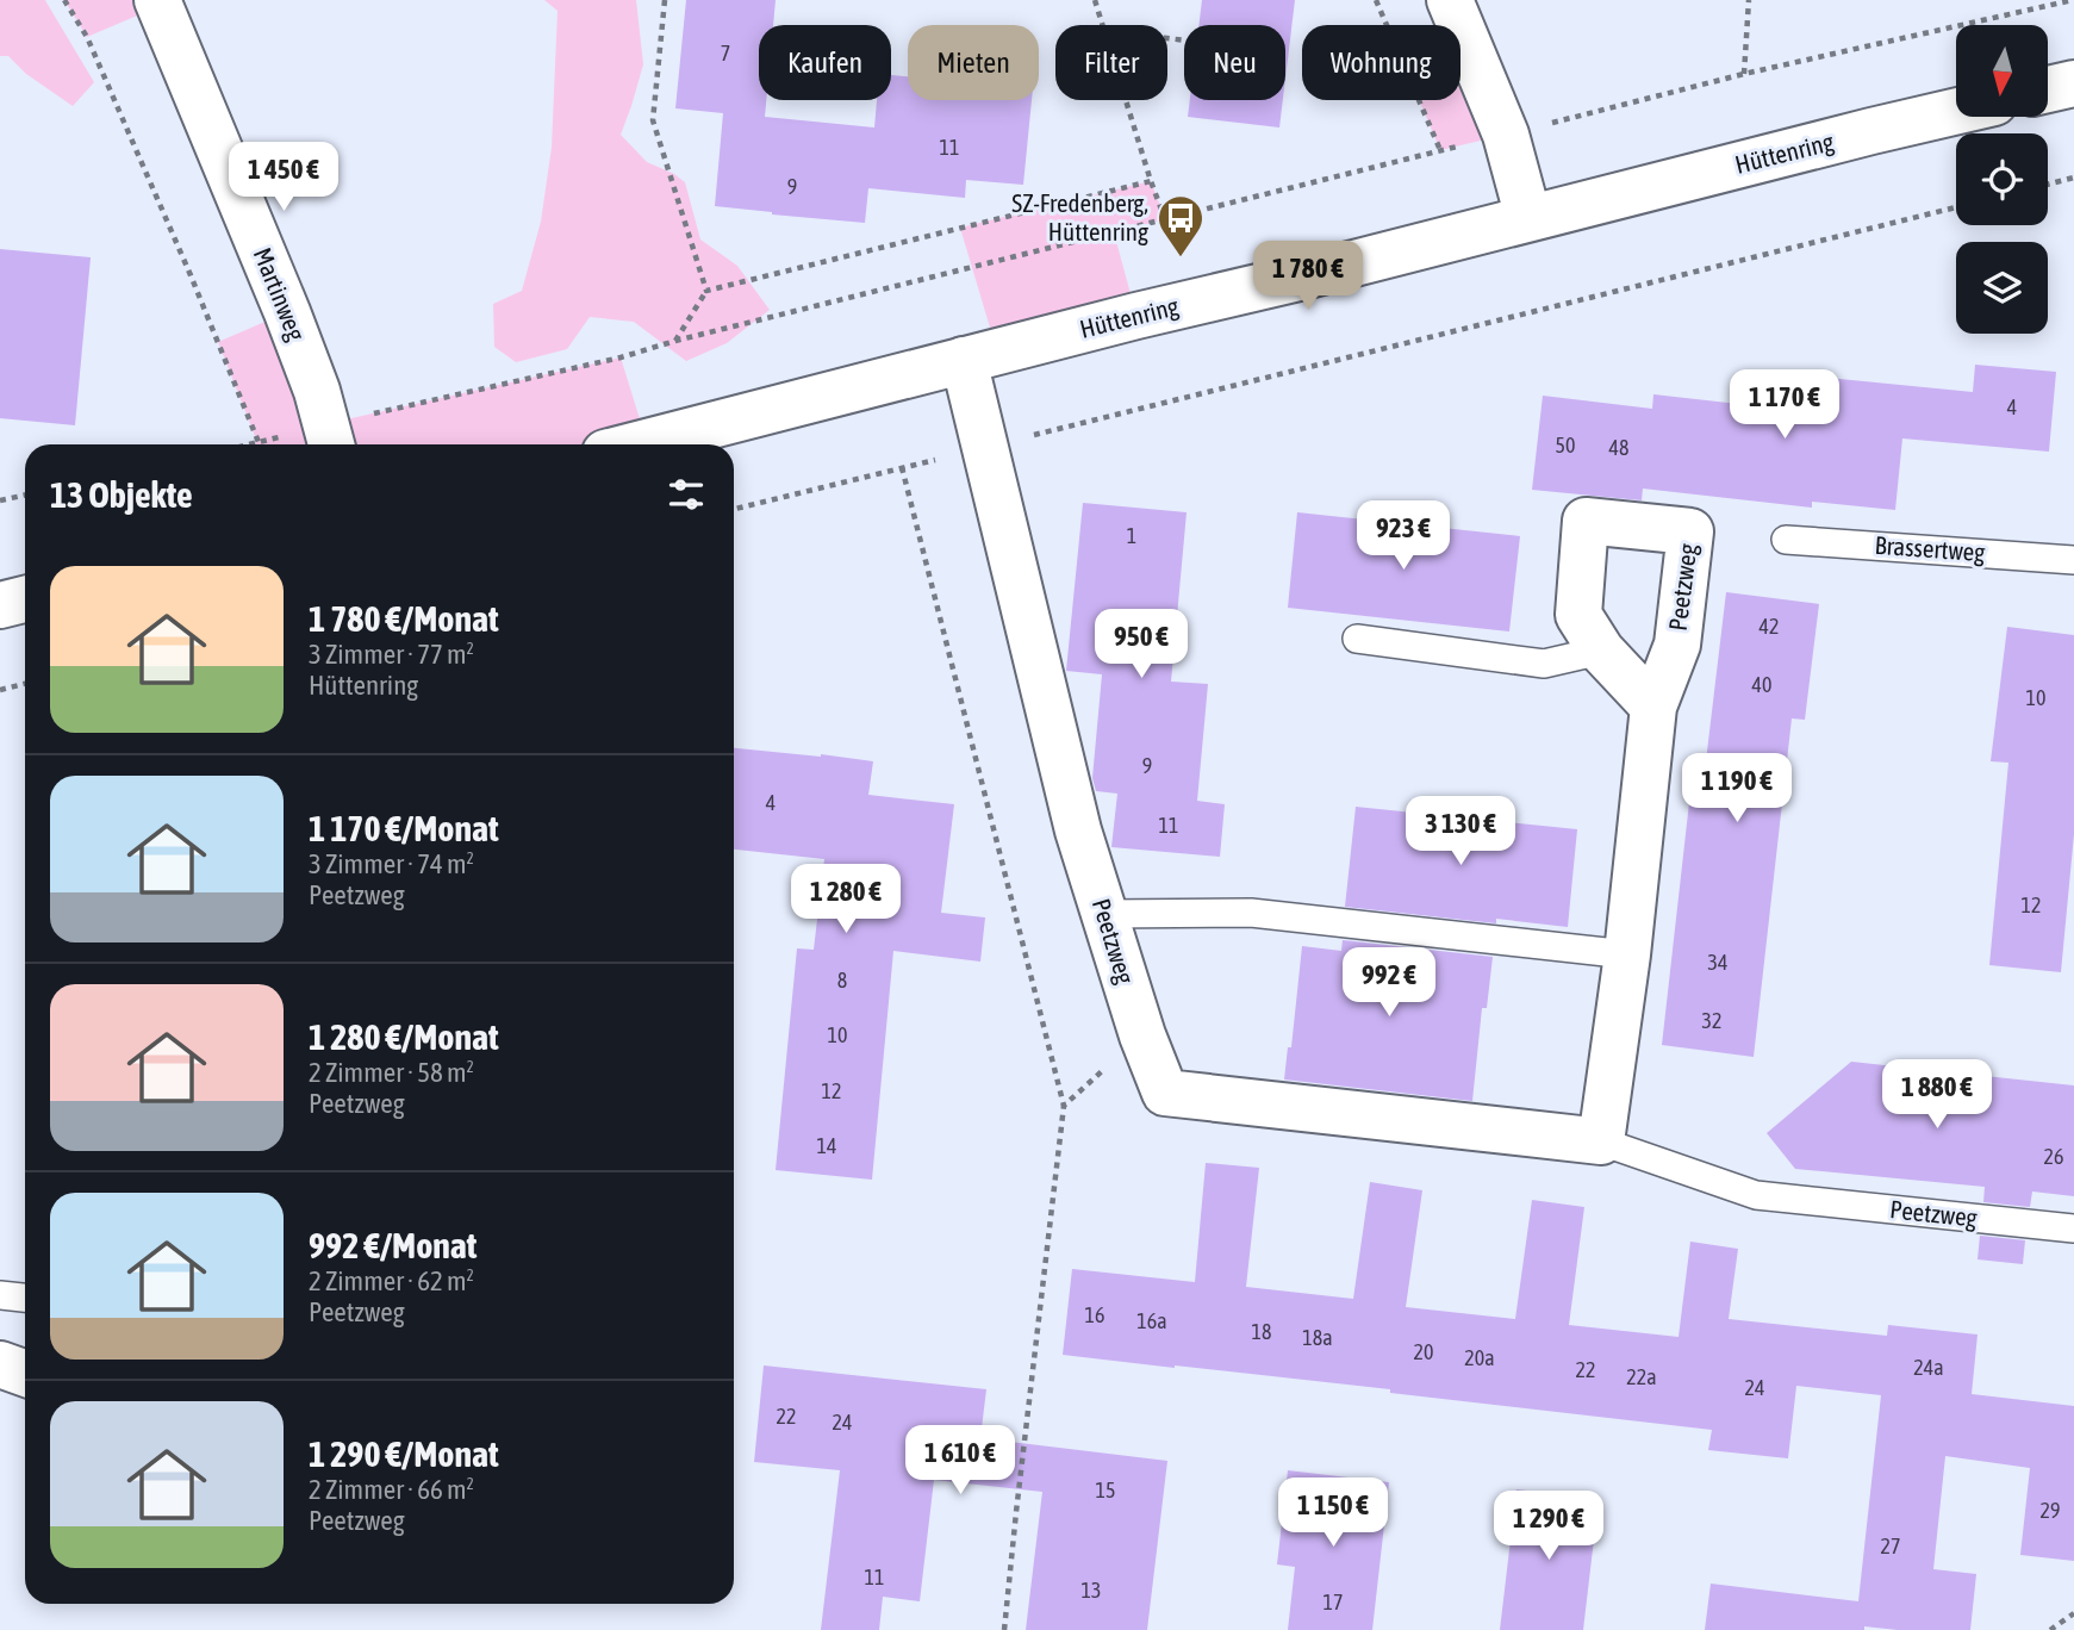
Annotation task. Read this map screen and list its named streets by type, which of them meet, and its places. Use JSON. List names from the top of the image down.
{
  "streets": {
    "street": ["Hüttenring", "Martinweg", "Peetzweg"],
    "lane": ["Brassertweg"]
  },
  "crossings": [
    ["Hüttenring", "Peetzweg"]
  ],
  "places": {
    "bus stop": ["SZ-Fredenberg, Hüttenring"]
  },
  "house_numbers": [
    "7",
    "11",
    "9",
    "4",
    "50",
    "48",
    "1",
    "42",
    "40",
    "10",
    "9",
    "4",
    "11",
    "12",
    "34",
    "8",
    "32",
    "10",
    "12",
    "14",
    "26",
    "16",
    "16a",
    "18",
    "18a",
    "20",
    "20a",
    "24a",
    "22",
    "22a",
    "24",
    "22",
    "24",
    "15",
    "29",
    "27",
    "11",
    "13",
    "17"
  ],
  "north": "bottom",
  "page": {
    "chip": [
      "Kaufen",
      "Mieten",
      "Filter",
      "Neu",
      "Wohnung"
    ],
    "price": [
      "1 450 €",
      "1 780 €",
      "1 170 €",
      "923 €",
      "950 €",
      "1 190 €",
      "3 130 €",
      "1 280 €",
      "992 €",
      "1 880 €",
      "1 610 €",
      "1 150 €",
      "1 290 €"
    ],
    "heading": "13 Objekte",
    "list": [
      {
        "name": "1 780 €/Monat",
        "note": "3 Zimmer · 77 m² · Hüttenring"
      },
      {
        "name": "1 170 €/Monat",
        "note": "3 Zimmer · 74 m² · Peetzweg"
      },
      {
        "name": "1 280 €/Monat",
        "note": "2 Zimmer · 58 m² · Peetzweg"
      },
      {
        "name": "992 €/Monat",
        "note": "2 Zimmer · 62 m² · Peetzweg"
      },
      {
        "name": "1 290 €/Monat",
        "note": "2 Zimmer · 66 m² · Peetzweg"
      }
    ]
  }
}
